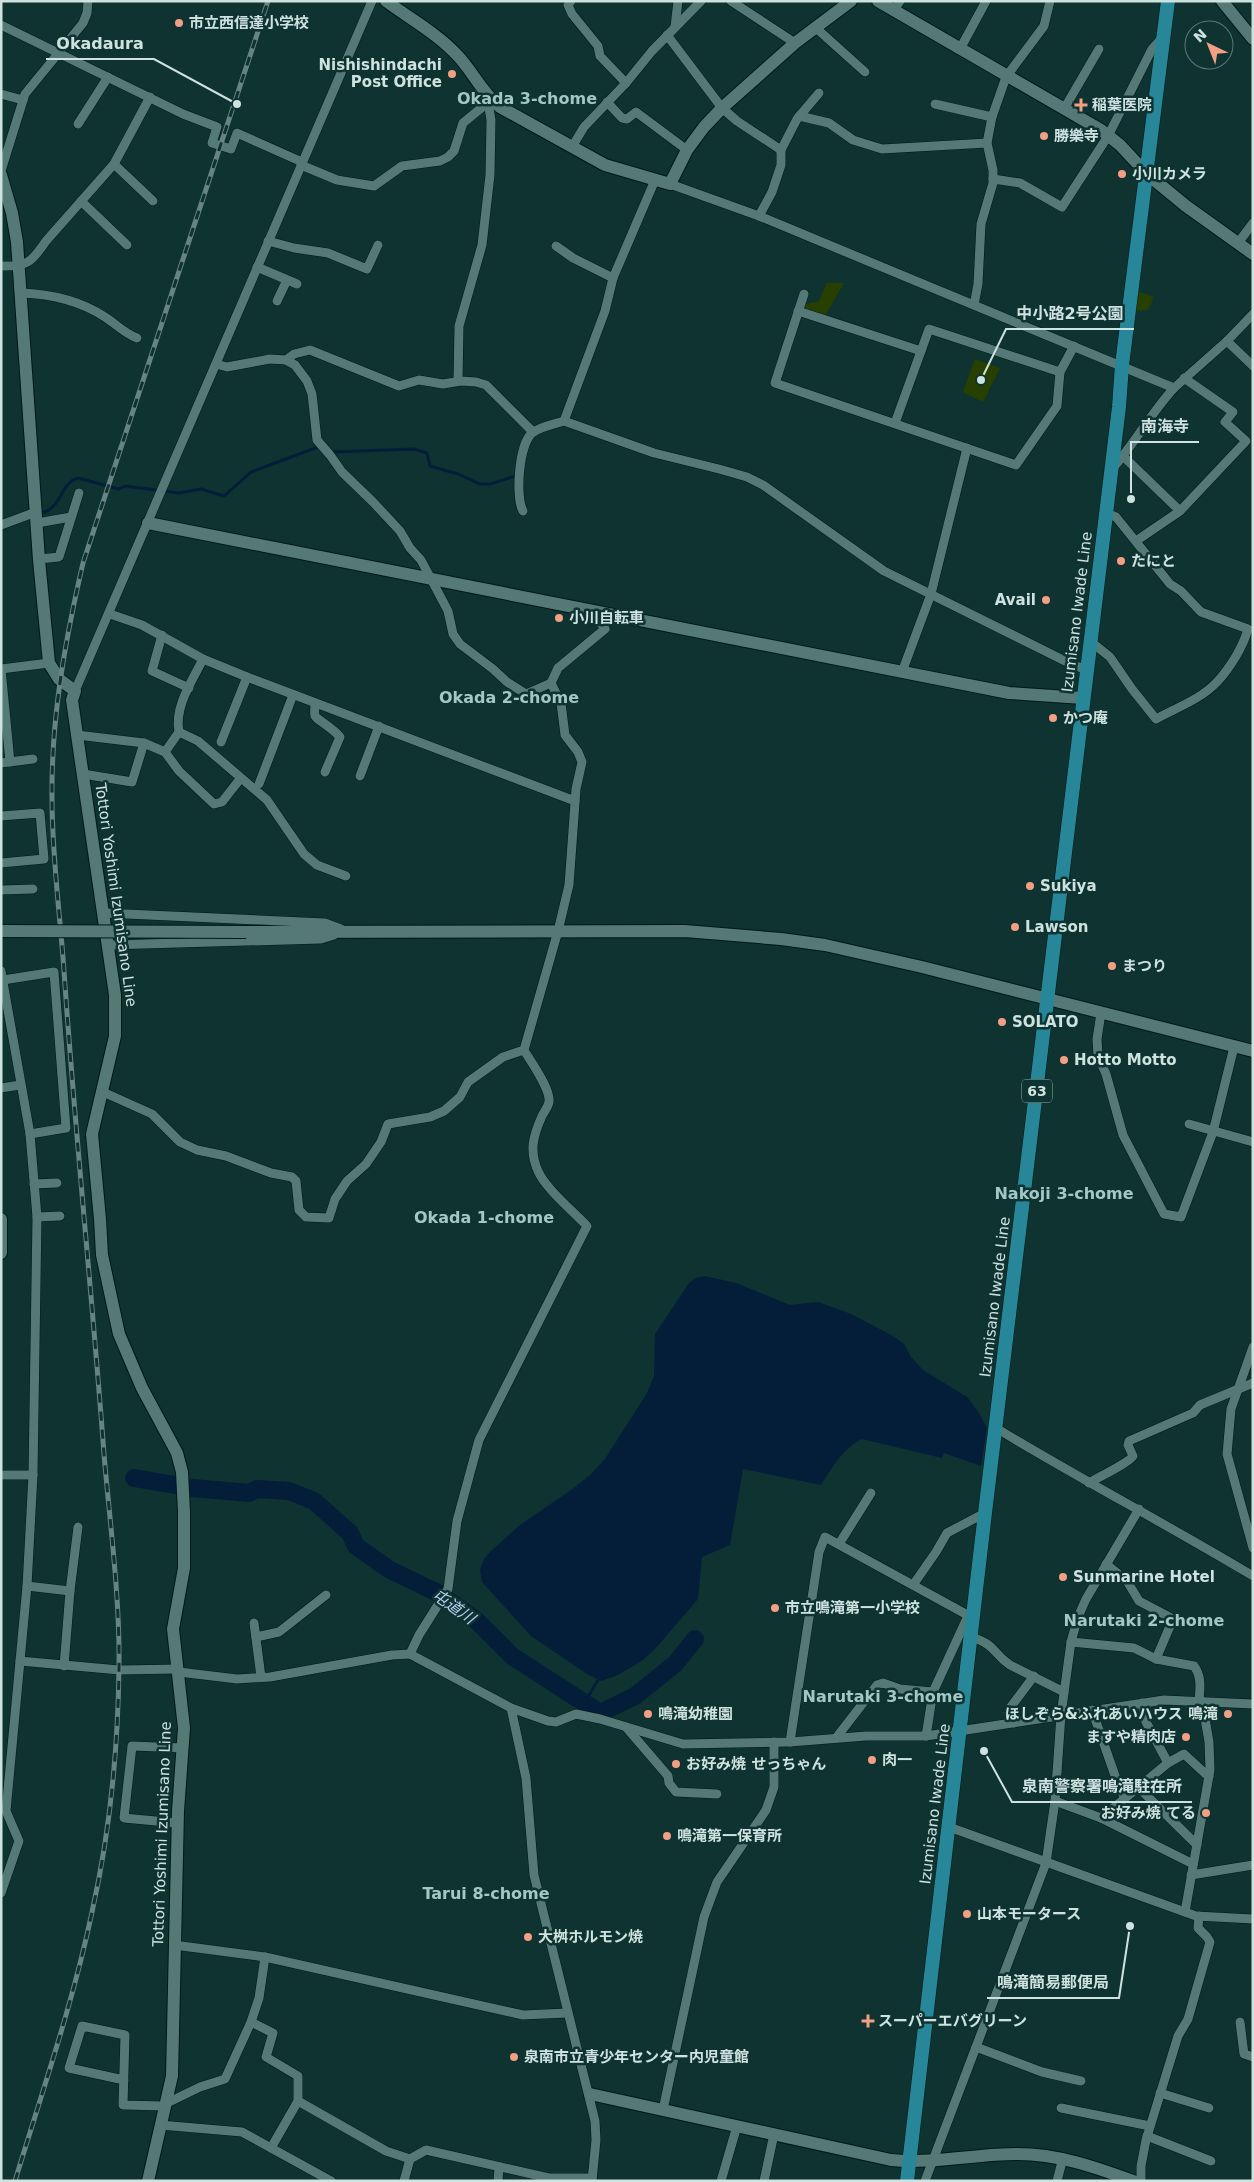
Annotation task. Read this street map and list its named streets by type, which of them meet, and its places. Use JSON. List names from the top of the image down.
{
  "streets": {
    "main road": ["Izumisano Iwade Line", "Tottori Yoshimi Izumisano Line", "63"]
  },
  "districts": [
    "Okada 3-chome",
    "Okada 2-chome",
    "Nakoji 3-chome",
    "Okada 1-chome",
    "Narutaki 2-chome",
    "Narutaki 3-chome",
    "Tarui 8-chome"
  ],
  "water": ["屯道川"],
  "places": {
    "other": [
      "市立西信達小学校",
      "Nishishindachi Post Office",
      "Okadaura",
      "勝樂寺",
      "小川カメラ",
      "中小路2号公園",
      "南海寺",
      "たにと",
      "Avail",
      "小川自転車",
      "かつ庵",
      "Sukiya",
      "Lawson",
      "まつり",
      "SOLATO",
      "Hotto Motto",
      "Sunmarine Hotel",
      "市立鳴滝第一小学校",
      "鳴滝幼稚園",
      "ほしぞら&ふれあいハウス 鳴滝",
      "ますや精肉店",
      "泉南警察署鳴滝駐在所",
      "肉一",
      "お好み焼 せっちゃん",
      "お好み焼 てる",
      "鳴滝第一保育所",
      "山本モータース",
      "鳴滝簡易郵便局",
      "大桝ホルモン焼",
      "泉南市立青少年センター内児童館"
    ],
    "health": ["稲葉医院", "スーパーエバグリーン"]
  },
  "north": "top left"
}
